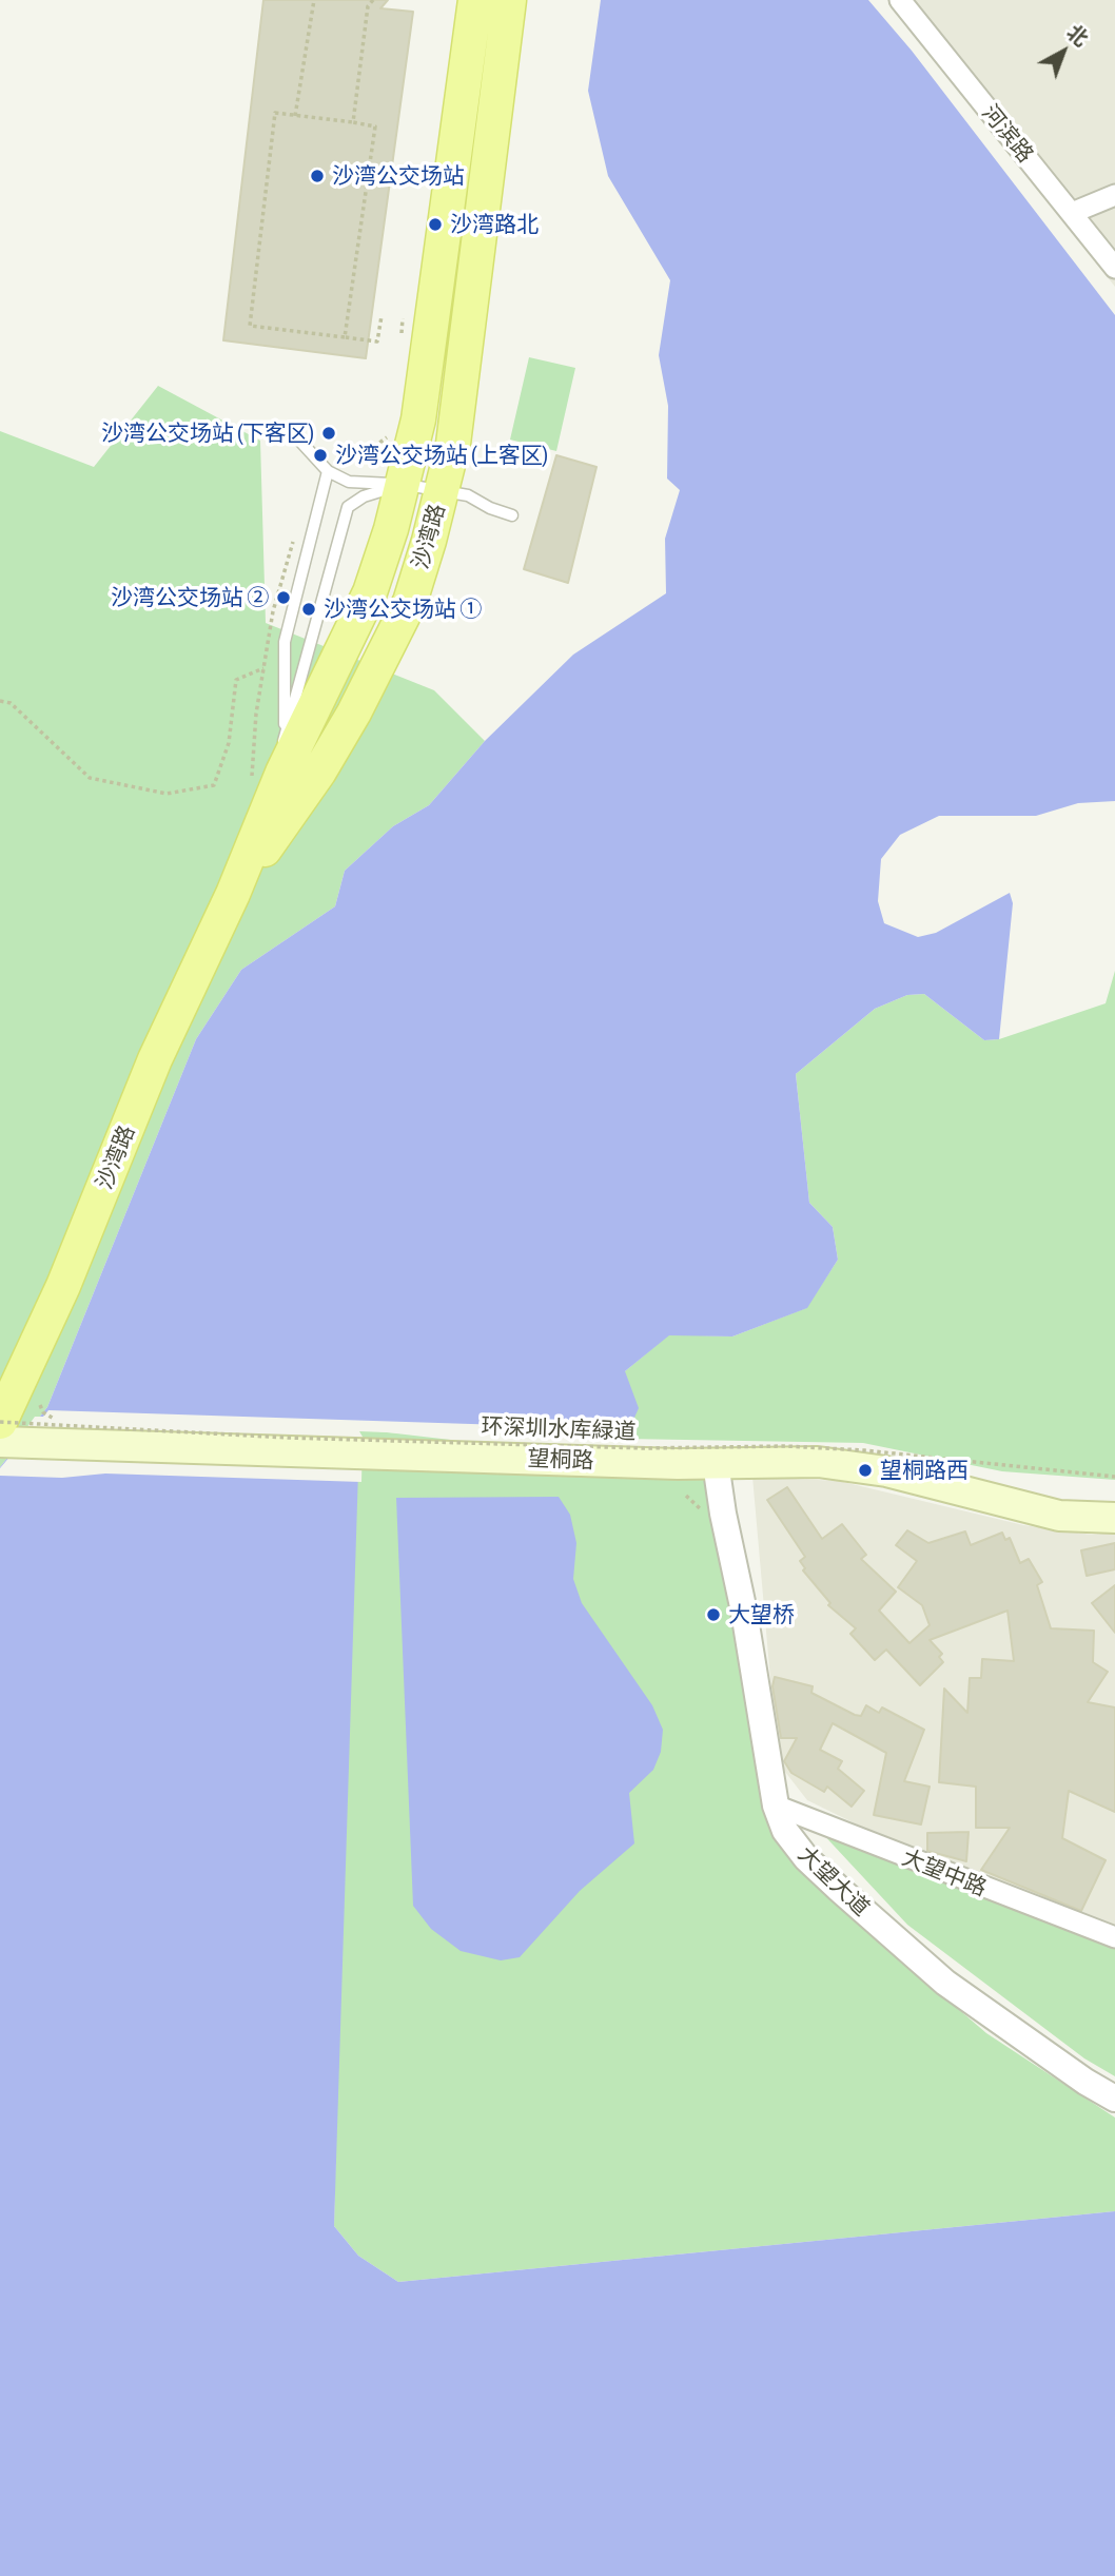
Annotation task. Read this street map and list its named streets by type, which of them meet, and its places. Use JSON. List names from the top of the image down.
{
  "streets": {
    "main road": ["沙湾路", "望桐路"],
    "street": ["河滨路", "大望中路", "大望大道"],
    "path": ["环深圳水库緑道"]
  },
  "crossings": [
    ["沙湾路", "环深圳水库緑道"],
    ["望桐路", "大望大道"],
    ["大望中路", "大望大道"]
  ],
  "places": [
    "沙湾公交场站",
    "沙湾路北",
    "沙湾公交场站 (下客区)",
    "沙湾公交场站 (上客区)",
    "沙湾公交场站 ②",
    "沙湾公交场站 ①",
    "望桐路西",
    "大望桥"
  ],
  "north": "top right"
}
